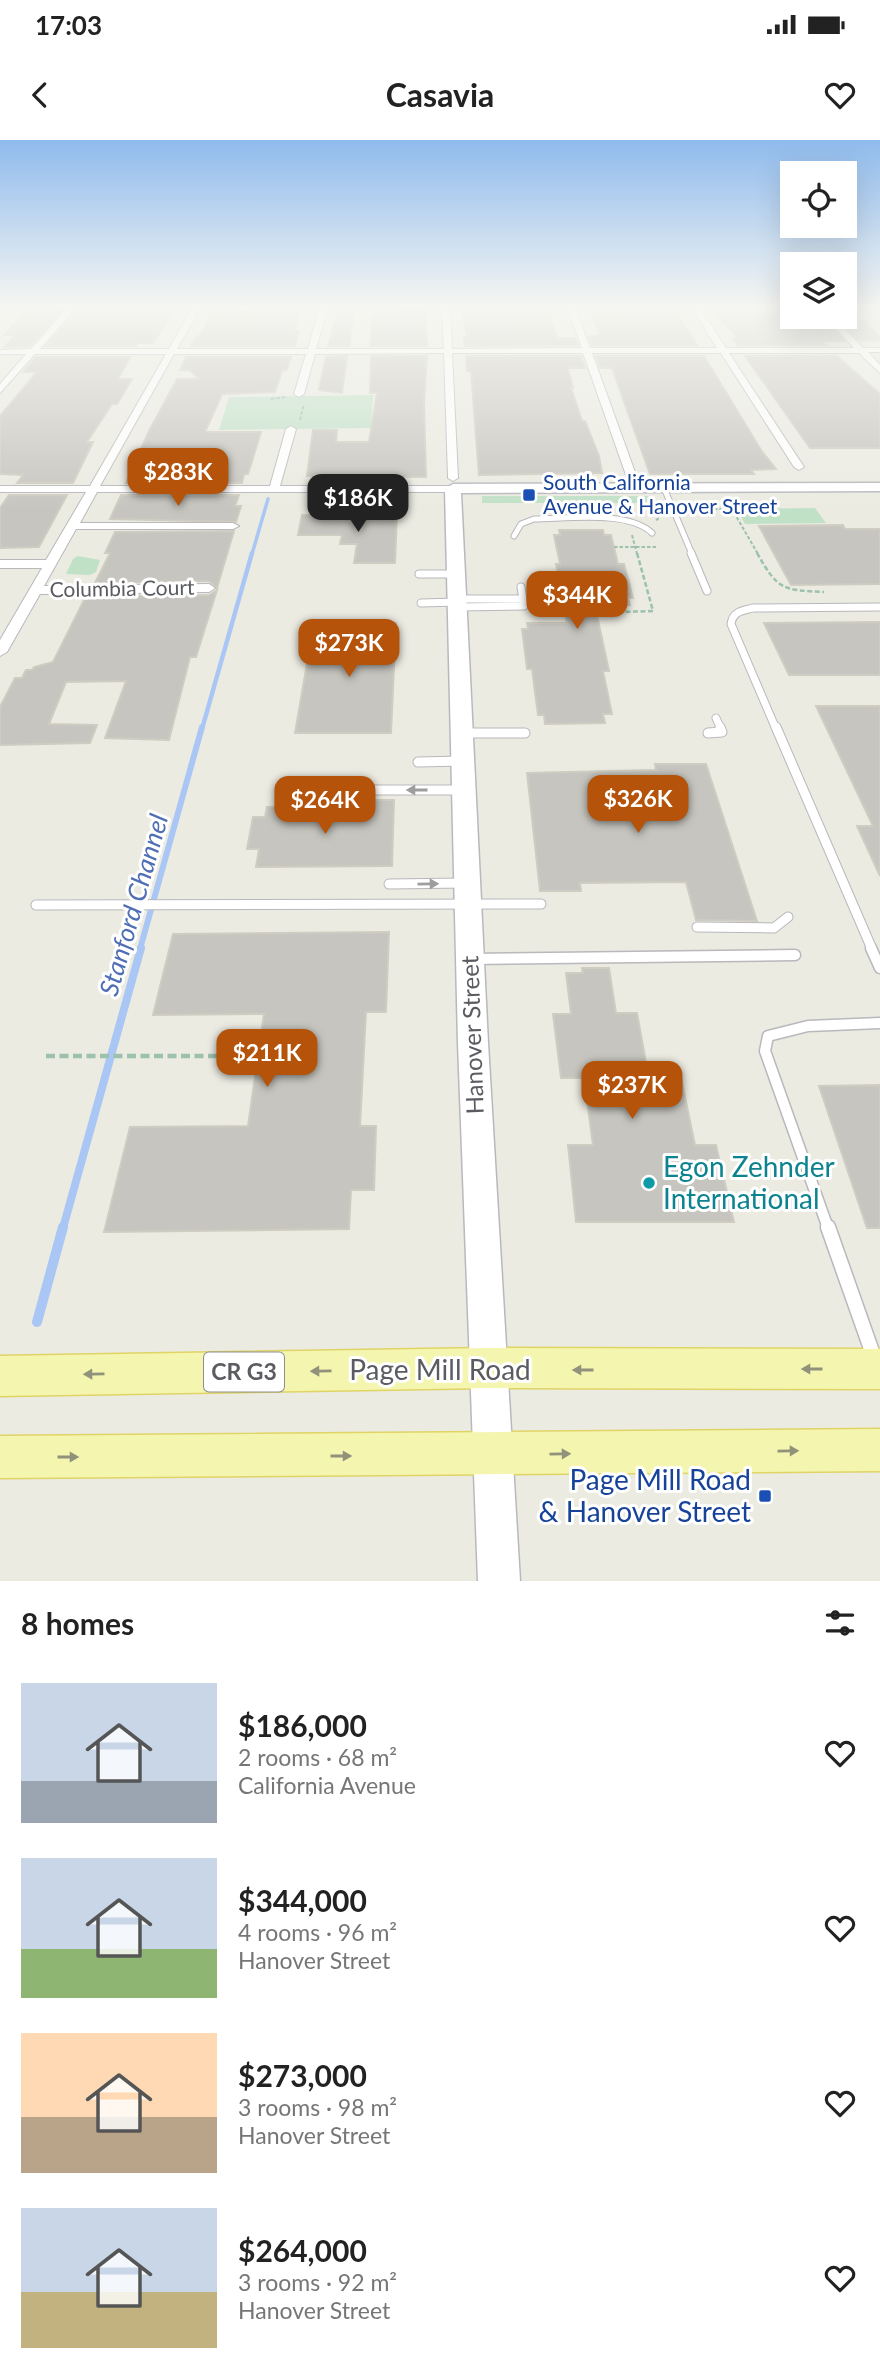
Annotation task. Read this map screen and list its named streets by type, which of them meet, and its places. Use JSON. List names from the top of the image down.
{
  "streets": {
    "main road": ["Page Mill Road", "CR G3"],
    "street": ["Columbia Court", "Hanover Street"]
  },
  "crossings": [
    ["Hanover Street", "Page Mill Road"]
  ],
  "water": ["Stanford Channel"],
  "places": {
    "transit": ["South California Avenue & Hanover Street", "Page Mill Road & Hanover Street"],
    "other": ["Egon Zehnder International"]
  },
  "page": {
    "status": "17:03",
    "header": "Casavia",
    "price": [
      "$283K",
      "$186K",
      "$344K",
      "$273K",
      "$326K",
      "$264K",
      "$211K",
      "$237K"
    ],
    "heading": "8 homes",
    "list": [
      {
        "name": "$186,000",
        "note": "2 rooms · 68 m² · California Avenue"
      },
      {
        "name": "$344,000",
        "note": "4 rooms · 96 m² · Hanover Street"
      },
      {
        "name": "$273,000",
        "note": "3 rooms · 98 m² · Hanover Street"
      },
      {
        "name": "$264,000",
        "note": "3 rooms · 92 m² · Hanover Street"
      }
    ]
  }
}
